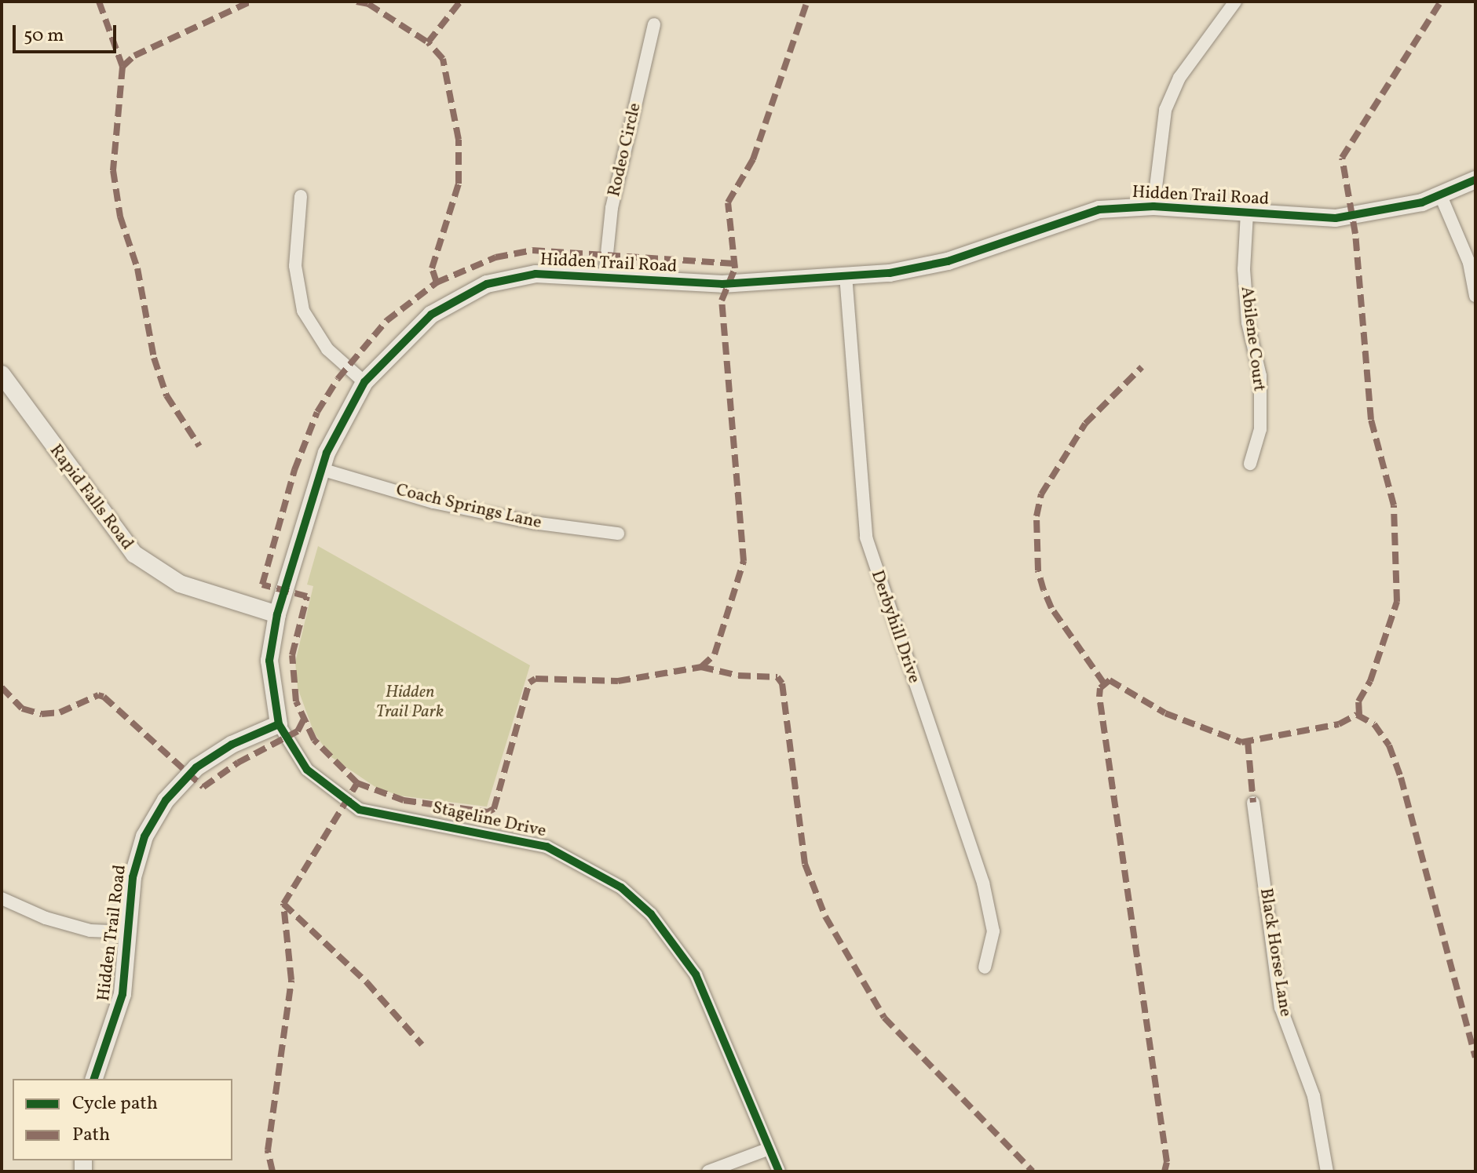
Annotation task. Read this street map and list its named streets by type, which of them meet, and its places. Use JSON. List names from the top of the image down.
{
  "streets": {
    "street": [
      "Rodeo Circle",
      "Hidden Trail Road",
      "Abilene Court",
      "Rapid Falls Road",
      "Coach Springs Lane",
      "Derbyhill Drive",
      "Stageline Drive",
      "Black Horse Lane"
    ]
  },
  "crossings": [
    ["Rodeo Circle", "Hidden Trail Road"],
    ["Hidden Trail Road", "Abilene Court"],
    ["Hidden Trail Road", "Rapid Falls Road"],
    ["Hidden Trail Road", "Coach Springs Lane"],
    ["Hidden Trail Road", "Derbyhill Drive"],
    ["Hidden Trail Road", "Stageline Drive"]
  ],
  "parks": ["Hidden Trail Park"],
  "legend": ["Cycle path", "Path"],
  "scale_bar": "50 m"
}
